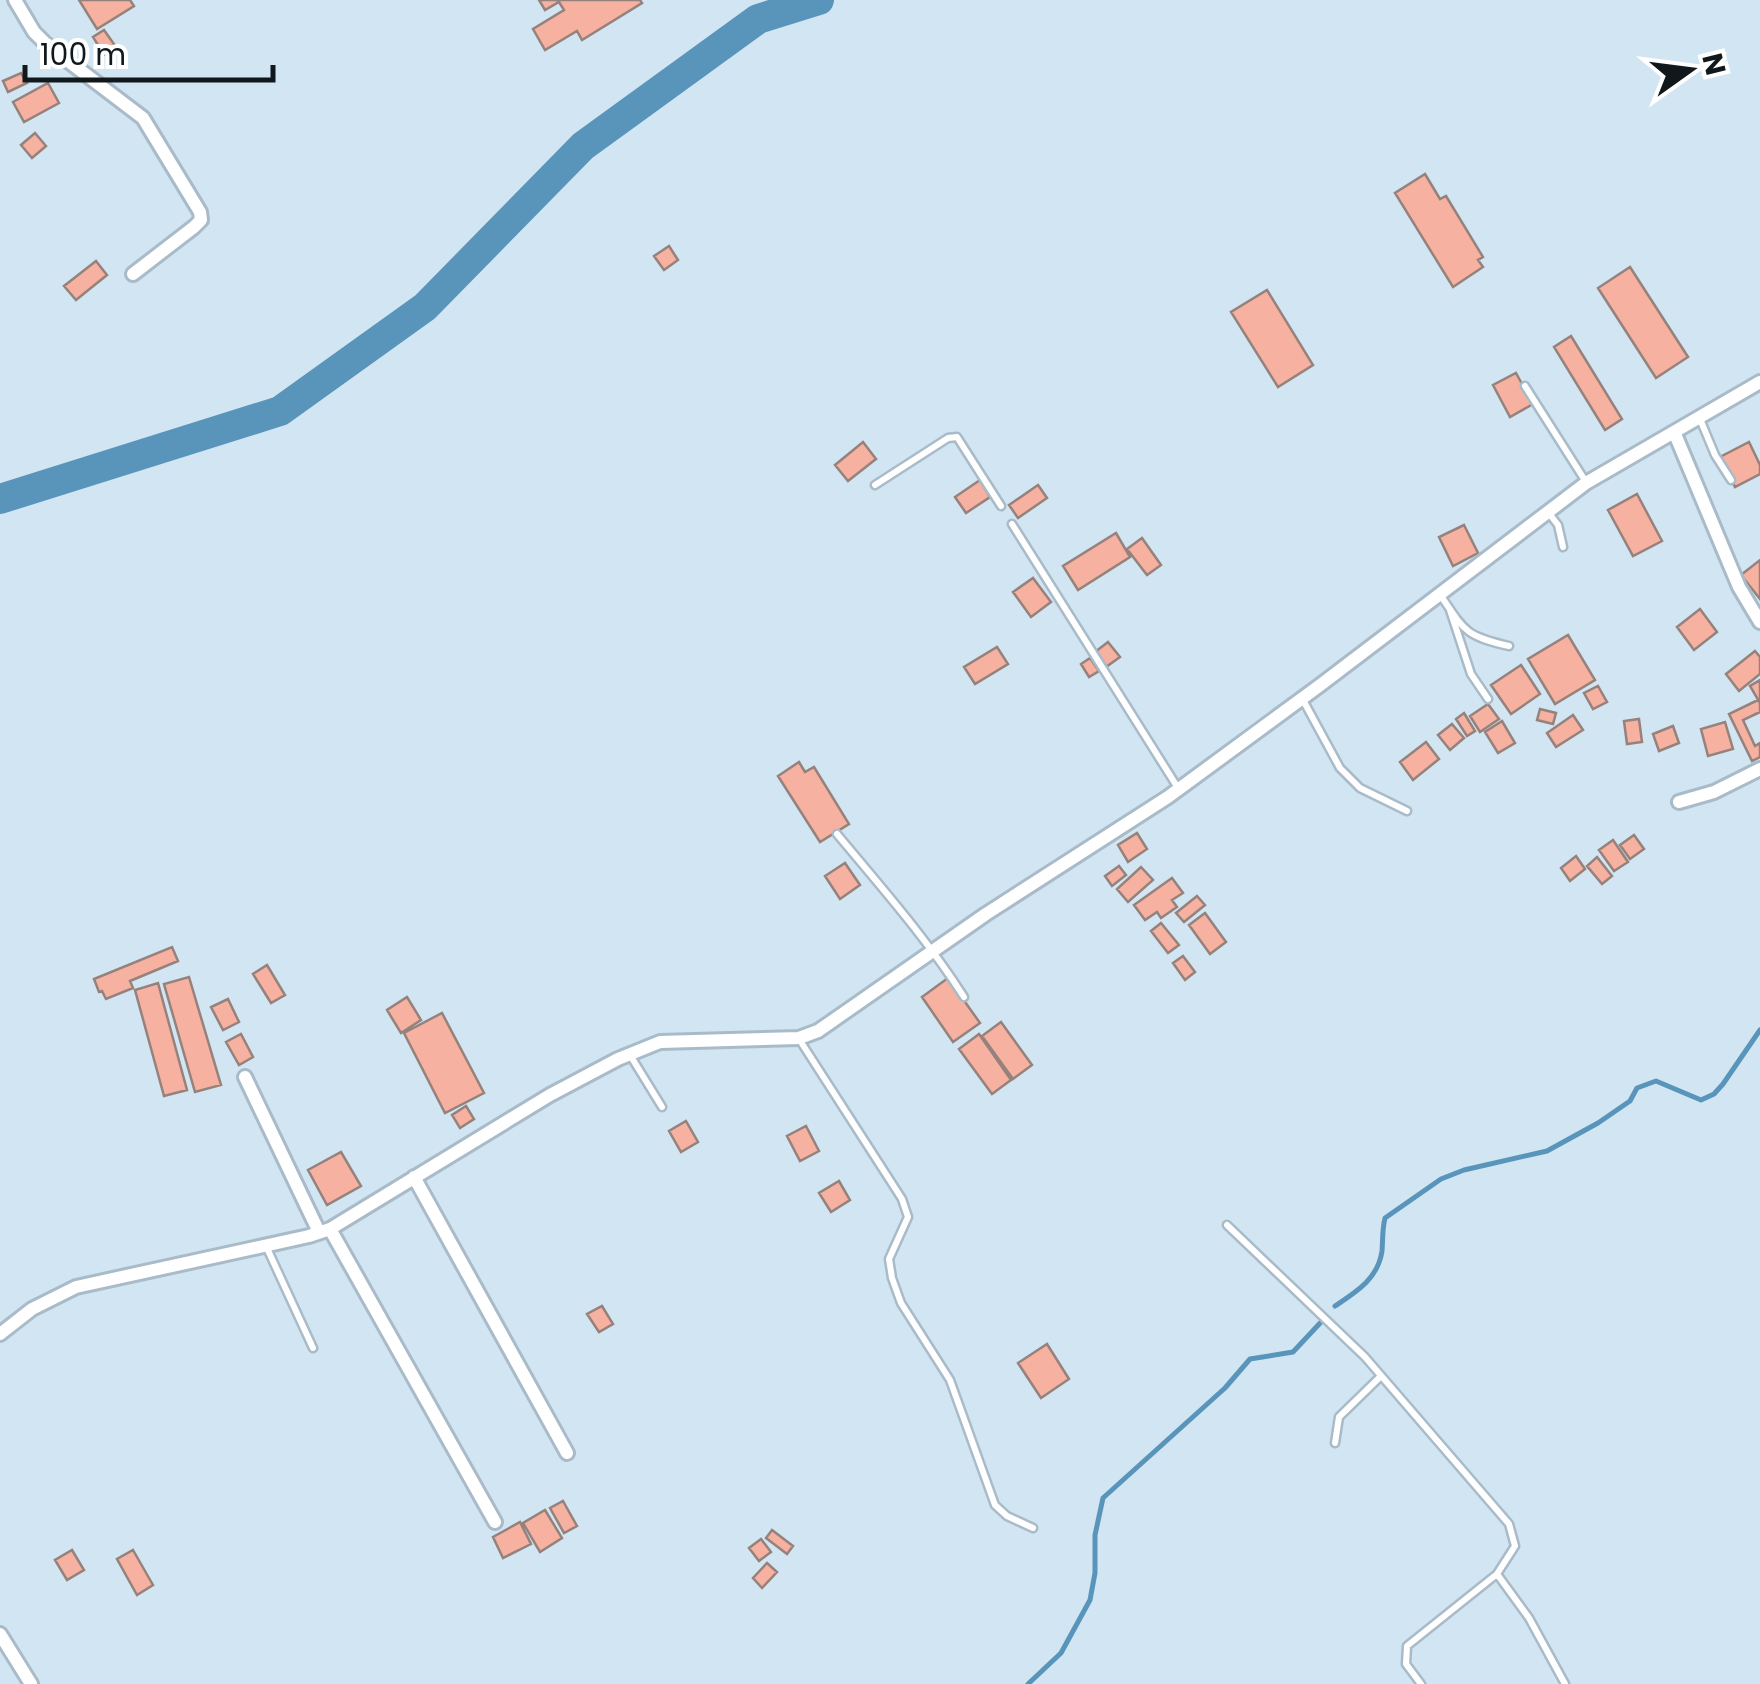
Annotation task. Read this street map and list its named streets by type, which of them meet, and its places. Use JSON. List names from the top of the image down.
{
  "scale_bar": "100 m",
  "north": "right"
}
